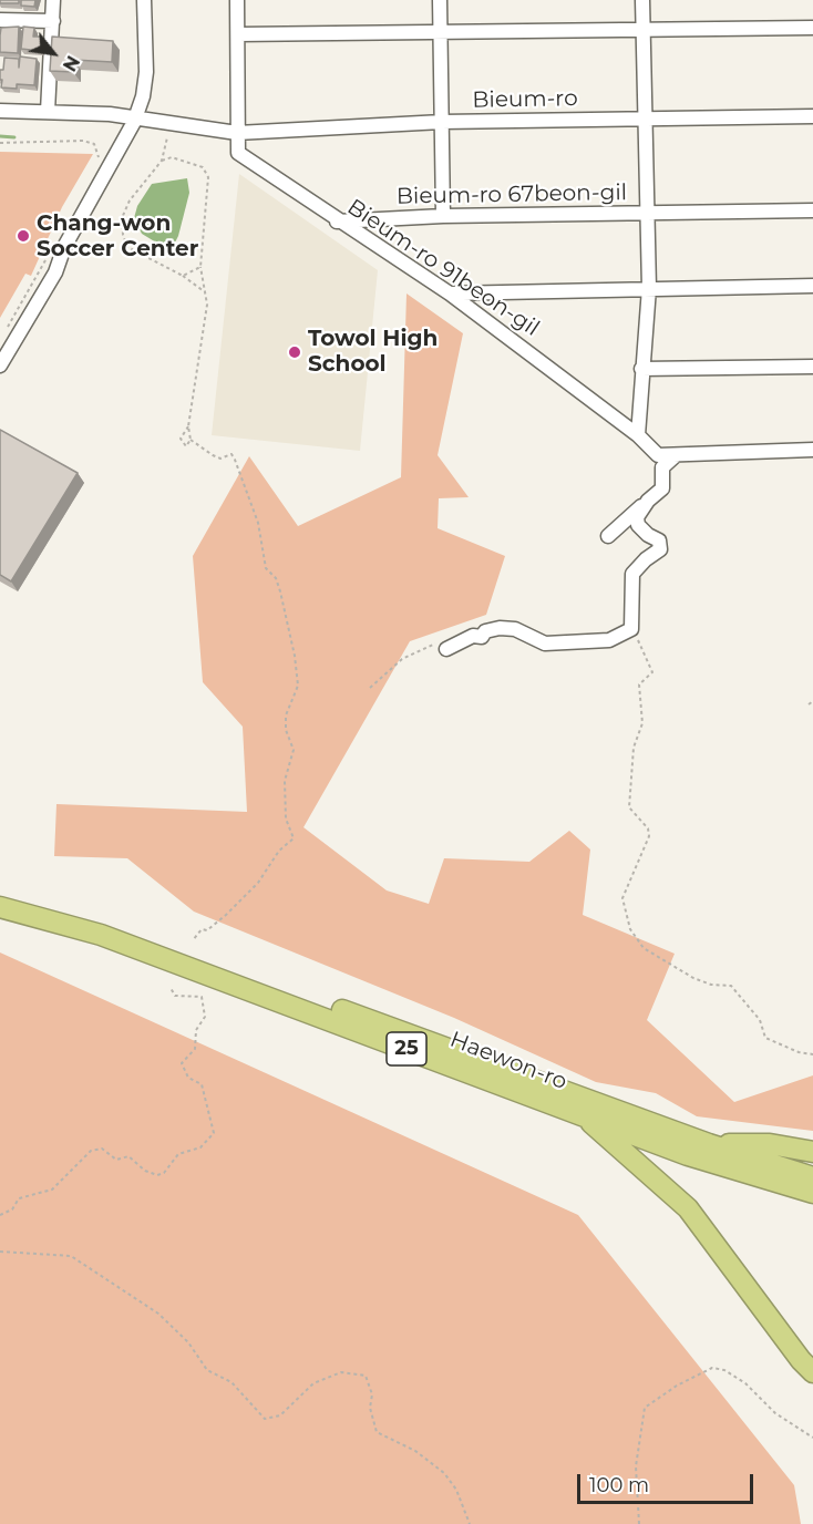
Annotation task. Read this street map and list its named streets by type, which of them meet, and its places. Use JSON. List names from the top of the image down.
{
  "streets": {
    "highway": ["25", "Haewon-ro"],
    "street": ["Bieum-ro", "Bieum-ro 67beon-gil", "Bieum-ro 91beon-gil"]
  },
  "crossings": [
    ["Bieum-ro", "Bieum-ro 67beon-gil"],
    ["Bieum-ro", "Bieum-ro 91beon-gil"],
    ["Bieum-ro 67beon-gil", "Bieum-ro 91beon-gil"]
  ],
  "places": ["Chang-won Soccer Center", "Towol High School"],
  "scale_bar": "100 m",
  "north": "bottom right"
}
